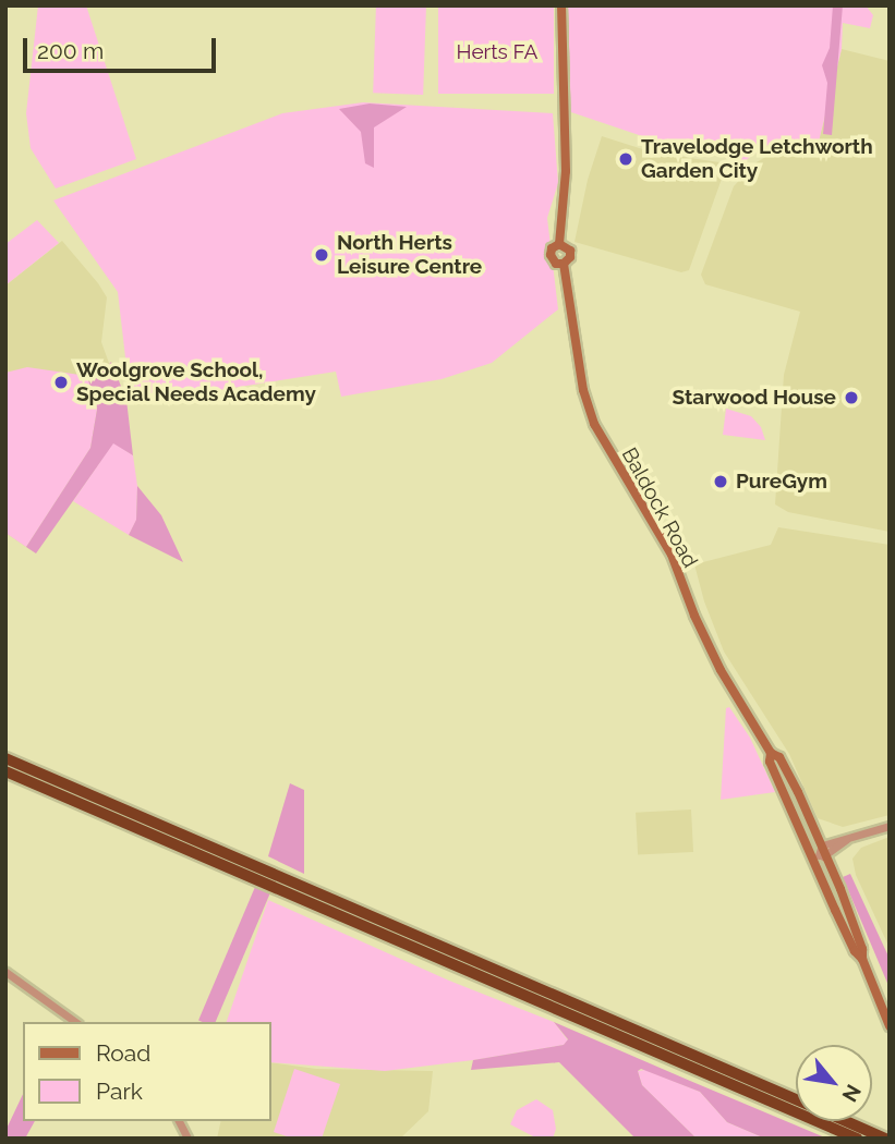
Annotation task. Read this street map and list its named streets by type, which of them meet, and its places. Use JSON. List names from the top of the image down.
{
  "streets": {
    "main road": ["Baldock Road"]
  },
  "parks": ["Herts FA"],
  "places": [
    "Travelodge Letchworth Garden City",
    "North Herts Leisure Centre",
    "Woolgrove School, Special Needs Academy",
    "Starwood House",
    "PureGym"
  ],
  "legend": ["Road", "Park"],
  "scale_bar": "200 m",
  "north": "bottom right"
}
